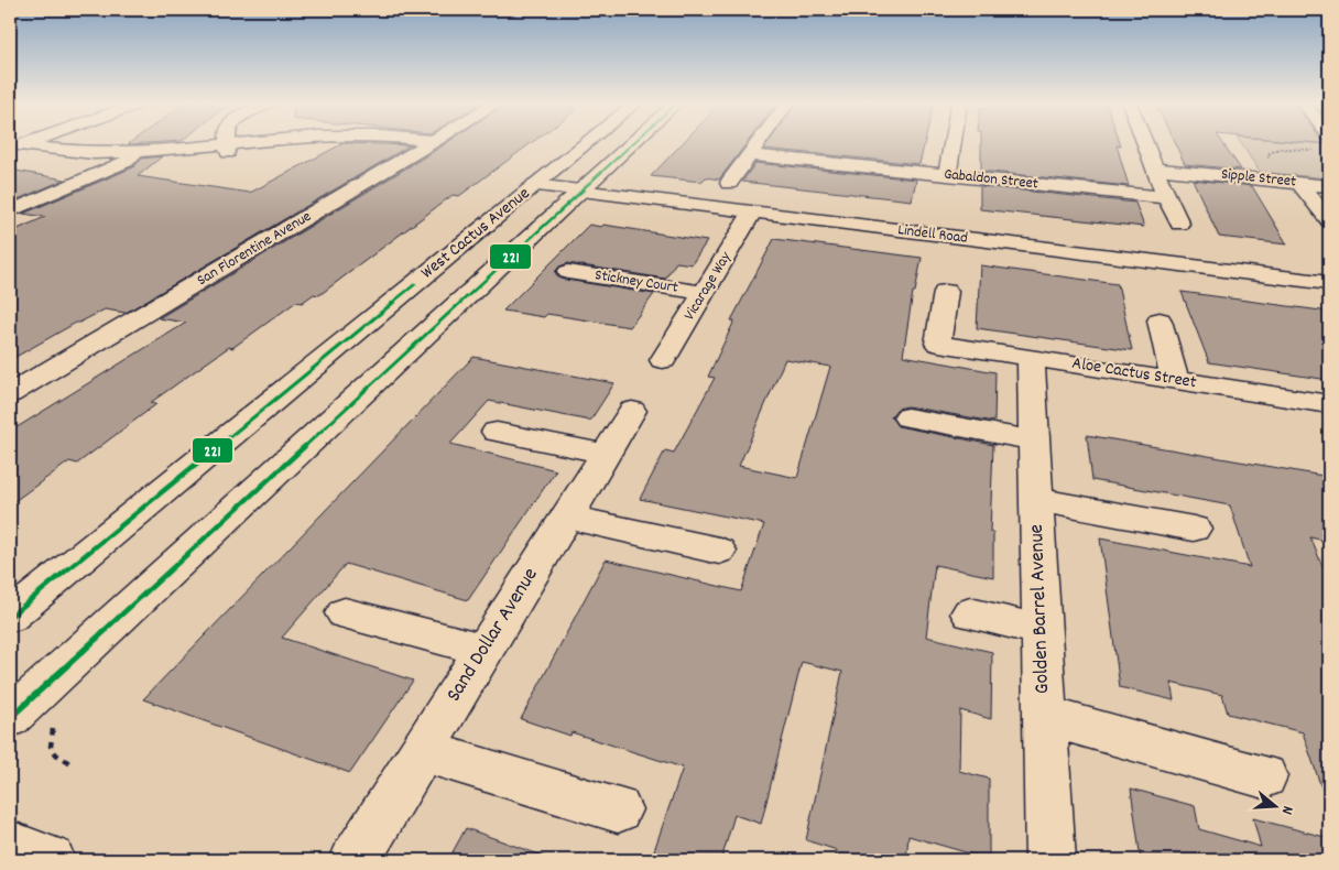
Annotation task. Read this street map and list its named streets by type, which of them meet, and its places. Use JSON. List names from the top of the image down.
{
  "streets": {
    "street": [
      "Sipple Street",
      "Gabaldon Street",
      "West Cactus Avenue",
      "Lindell Road",
      "San Florentine Avenue",
      "Stickney Court",
      "Vicarage Way",
      "Aloe Cactus Street",
      "Golden Barrel Avenue",
      "Sand Dollar Avenue"
    ]
  },
  "crossings": [
    ["West Cactus Avenue", "Lindell Road"],
    ["Lindell Road", "Vicarage Way"],
    ["Stickney Court", "Vicarage Way"],
    ["Aloe Cactus Street", "Golden Barrel Avenue"]
  ],
  "lines": ["transit line 221"],
  "north": "right"
}
